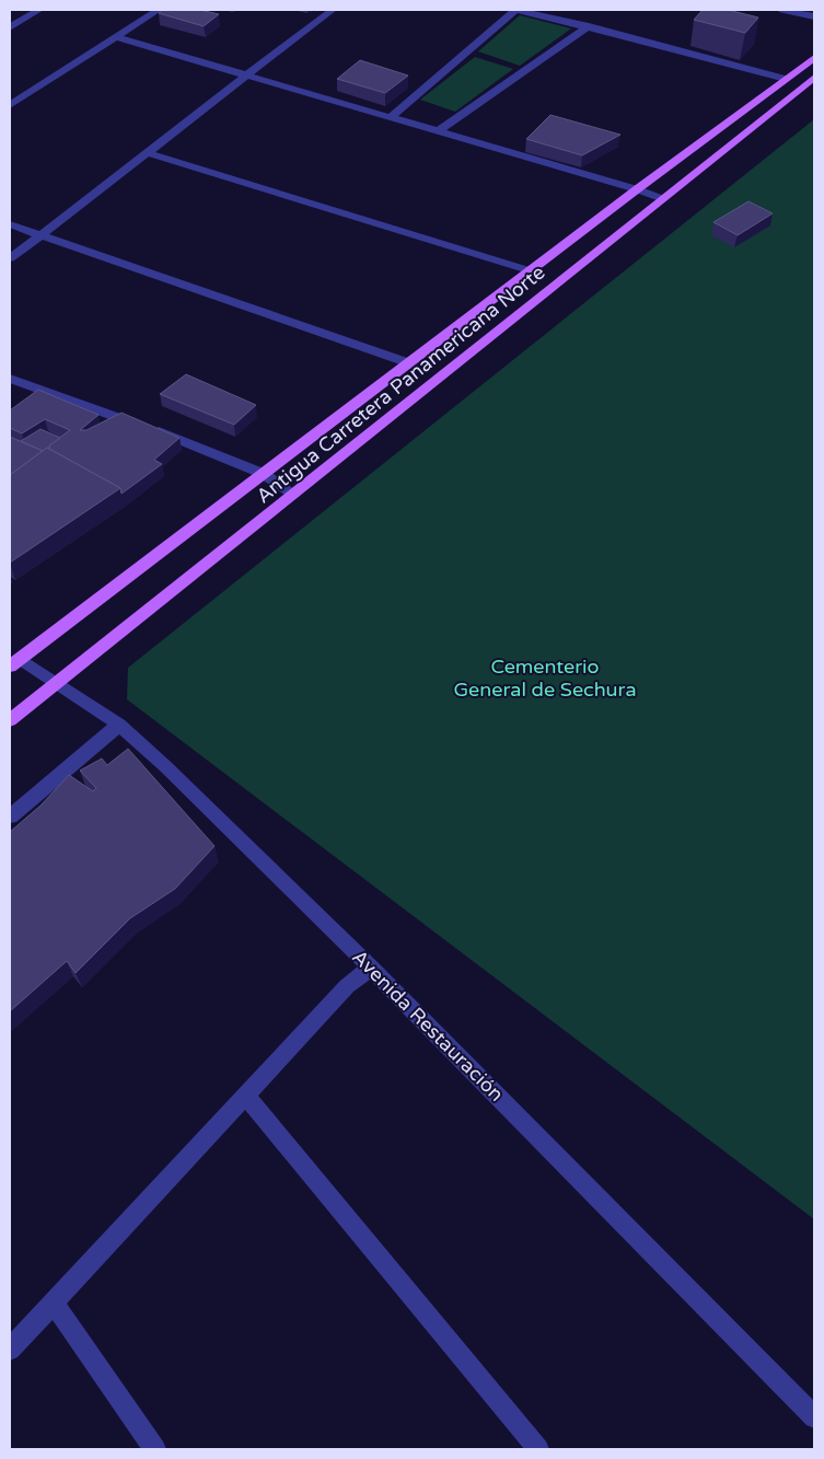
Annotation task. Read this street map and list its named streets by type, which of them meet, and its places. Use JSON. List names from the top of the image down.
{
  "streets": {
    "main road": ["Antigua Carretera Panamericana Norte"],
    "street": ["Avenida Restauración"]
  },
  "crossings": [
    ["Antigua Carretera Panamericana Norte", "Avenida Restauración"]
  ],
  "parks": ["Cementerio General de Sechura"]
}
